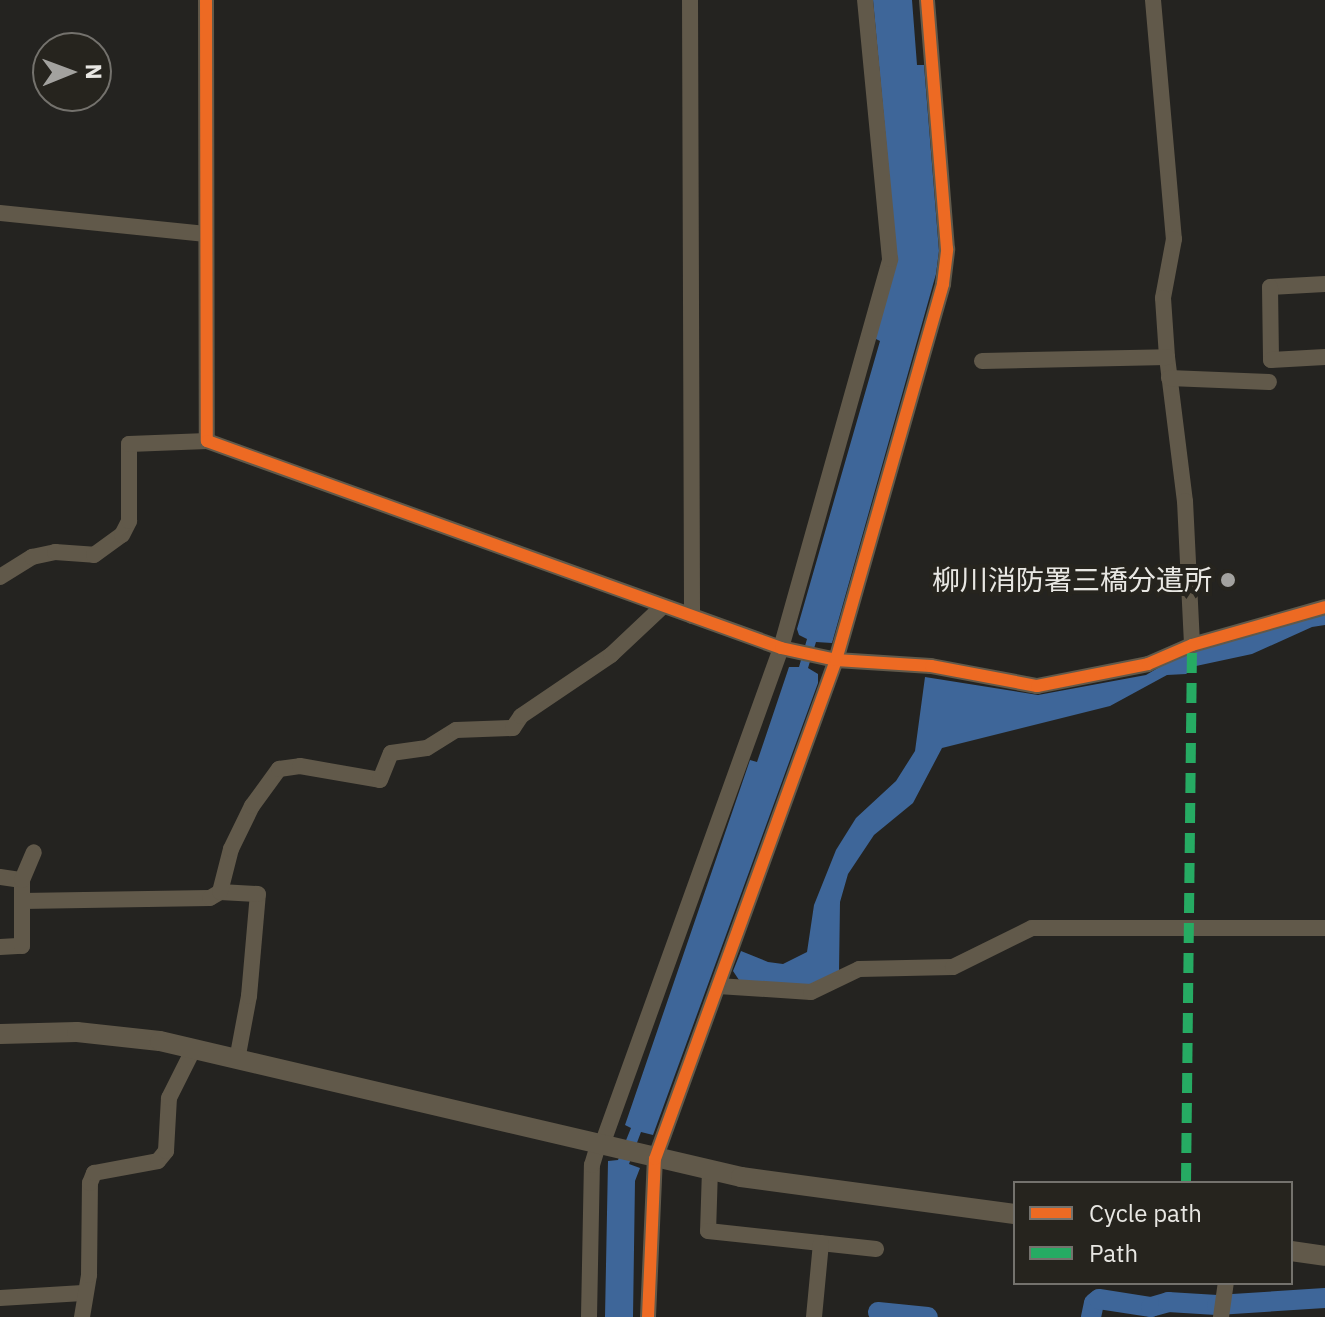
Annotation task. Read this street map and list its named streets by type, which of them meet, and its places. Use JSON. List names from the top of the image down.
{
  "places": ["柳川消防署三橋分遣所"],
  "legend": ["Cycle path", "Path"],
  "north": "right"
}
